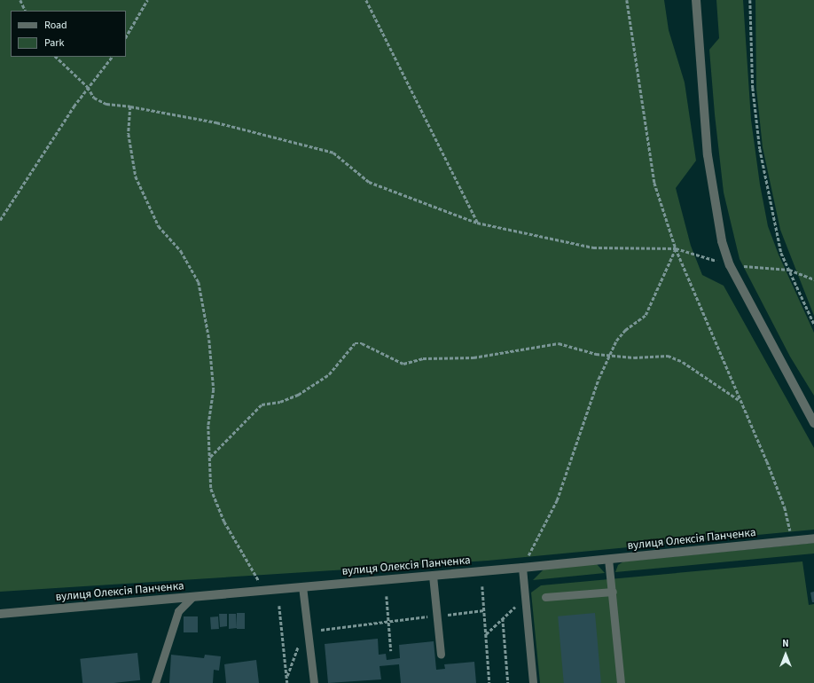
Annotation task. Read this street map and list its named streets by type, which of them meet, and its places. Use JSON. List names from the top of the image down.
{
  "streets": {
    "street": ["вулиця Олексія Панченка"]
  },
  "legend": ["Road", "Park"],
  "north": "top"
}
